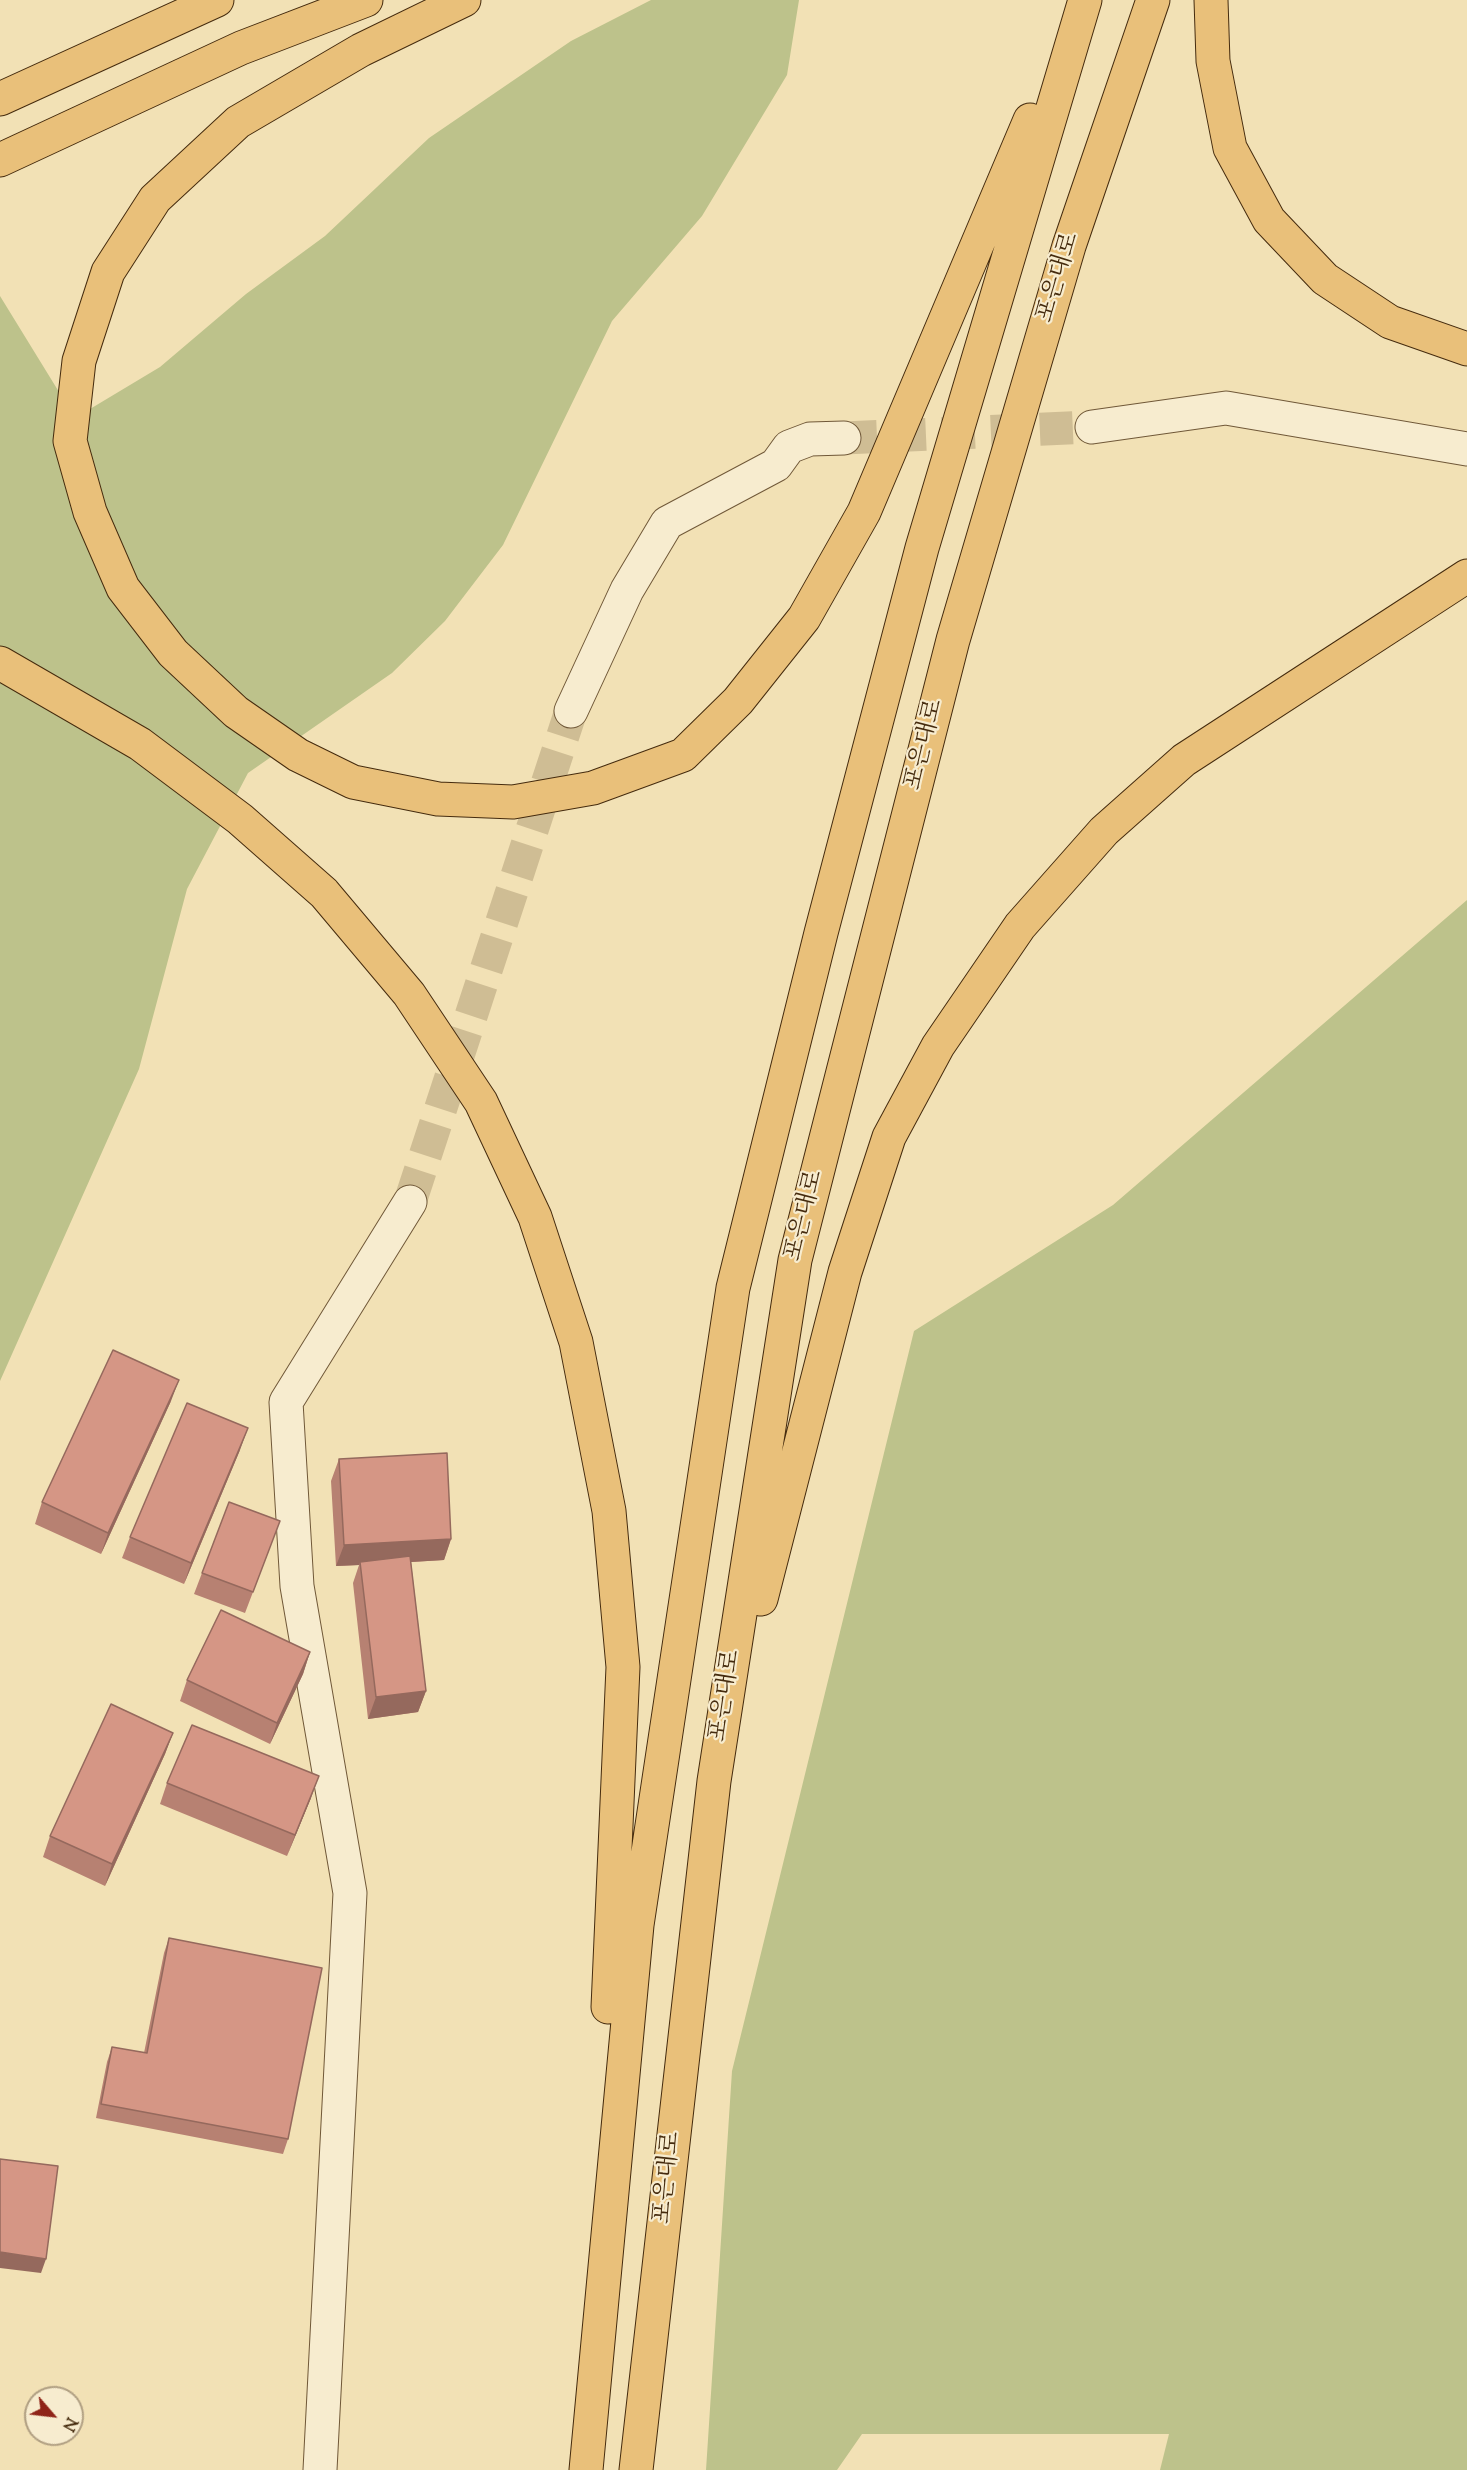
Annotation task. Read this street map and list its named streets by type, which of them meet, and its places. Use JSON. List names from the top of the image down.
{
  "streets": {
    "highway": ["포은대로"]
  },
  "north": "bottom right"
}
